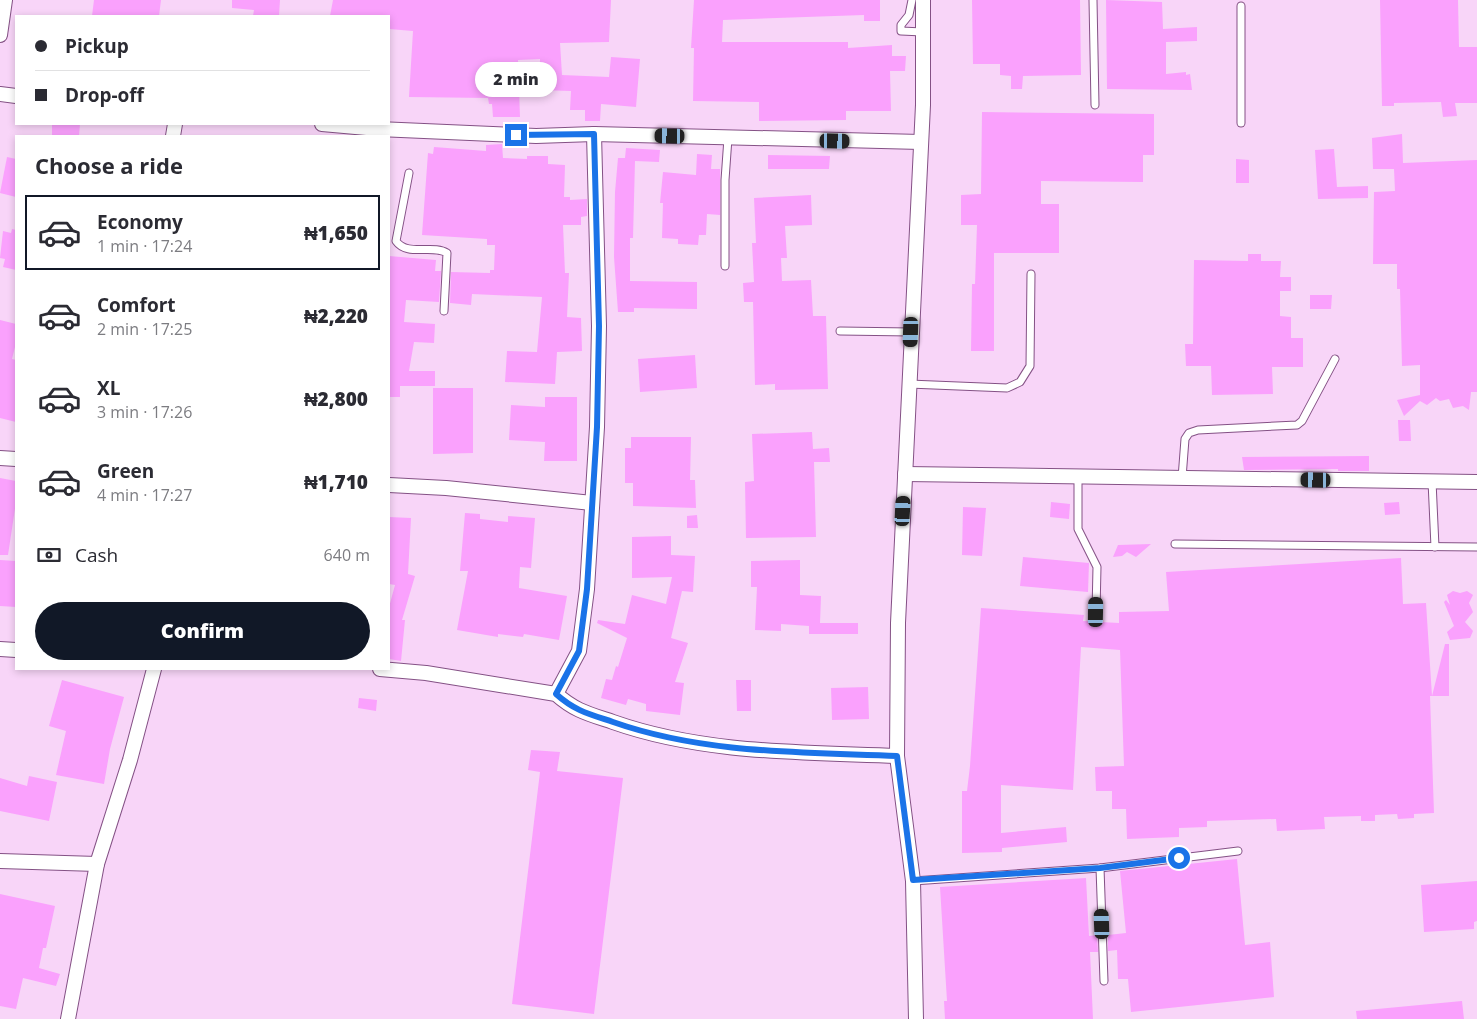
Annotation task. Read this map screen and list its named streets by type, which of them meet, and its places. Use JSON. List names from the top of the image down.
{
  "page": {
    "banner": ["Pickup", "Drop-off"],
    "bubble": "2 min",
    "heading": "Choose a ride",
    "list": [
      {
        "name": "Economy",
        "note": "1 min · 17:24",
        "value": "₦1,650"
      },
      {
        "name": "Comfort",
        "note": "2 min · 17:25",
        "value": "₦2,220"
      },
      {
        "name": "XL",
        "note": "3 min · 17:26",
        "value": "₦2,800"
      },
      {
        "name": "Green",
        "note": "4 min · 17:27",
        "value": "₦1,710"
      }
    ],
    "pay": ["Cash", "640 m"],
    "buttons": "Confirm"
  }
}
